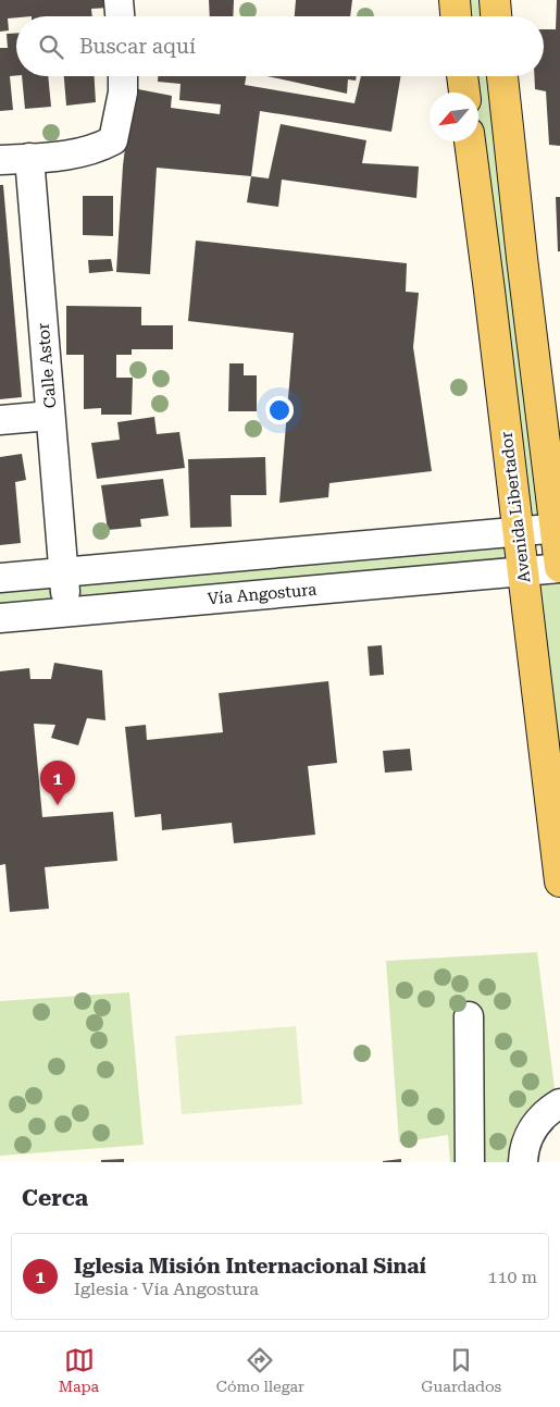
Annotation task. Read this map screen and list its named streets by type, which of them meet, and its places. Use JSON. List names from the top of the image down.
{
  "streets": {
    "main road": ["Avenida Libertador"],
    "street": ["Calle Astor", "Vía Angostura"]
  },
  "crossings": [
    ["Calle Astor", "Vía Angostura"],
    ["Avenida Libertador", "Vía Angostura"]
  ],
  "north": "bottom left",
  "page": {
    "search": "Buscar aquí",
    "pins": "1",
    "heading": "Cerca",
    "list": [
      {
        "mark": "1",
        "name": "Iglesia Misión Internacional Sinaí",
        "note": "Iglesia · Vía Angostura",
        "value": "110 m"
      }
    ],
    "nav": ["Mapa", "Cómo llegar", "Guardados"]
  }
}
